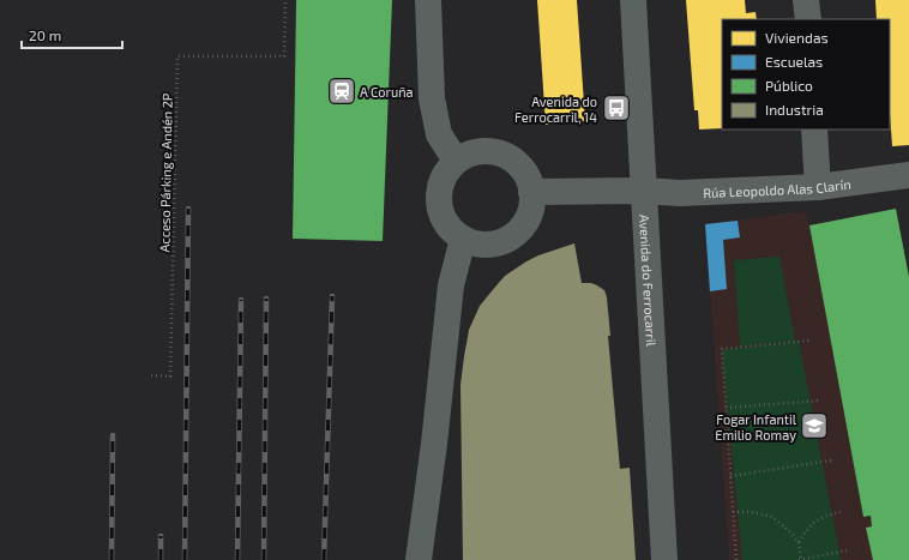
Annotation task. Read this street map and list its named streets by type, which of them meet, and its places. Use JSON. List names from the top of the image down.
{
  "streets": {
    "street": ["Rúa Leopoldo Alas Clarín", "Avenida do Ferrocarril"],
    "path": ["Acceso Párking e Andén 2P"]
  },
  "crossings": [
    ["Rúa Leopoldo Alas Clarín", "Avenida do Ferrocarril"]
  ],
  "places": {
    "station": ["A Coruña"],
    "bus stop": ["Avenida do Ferrocarril, 14"],
    "school or university": ["Fogar Infantil Emilio Romay"]
  },
  "legend": [
    "Viviendas",
    "Escuelas",
    "Público",
    "Industria"
  ],
  "scale_bar": "20 m"
}
